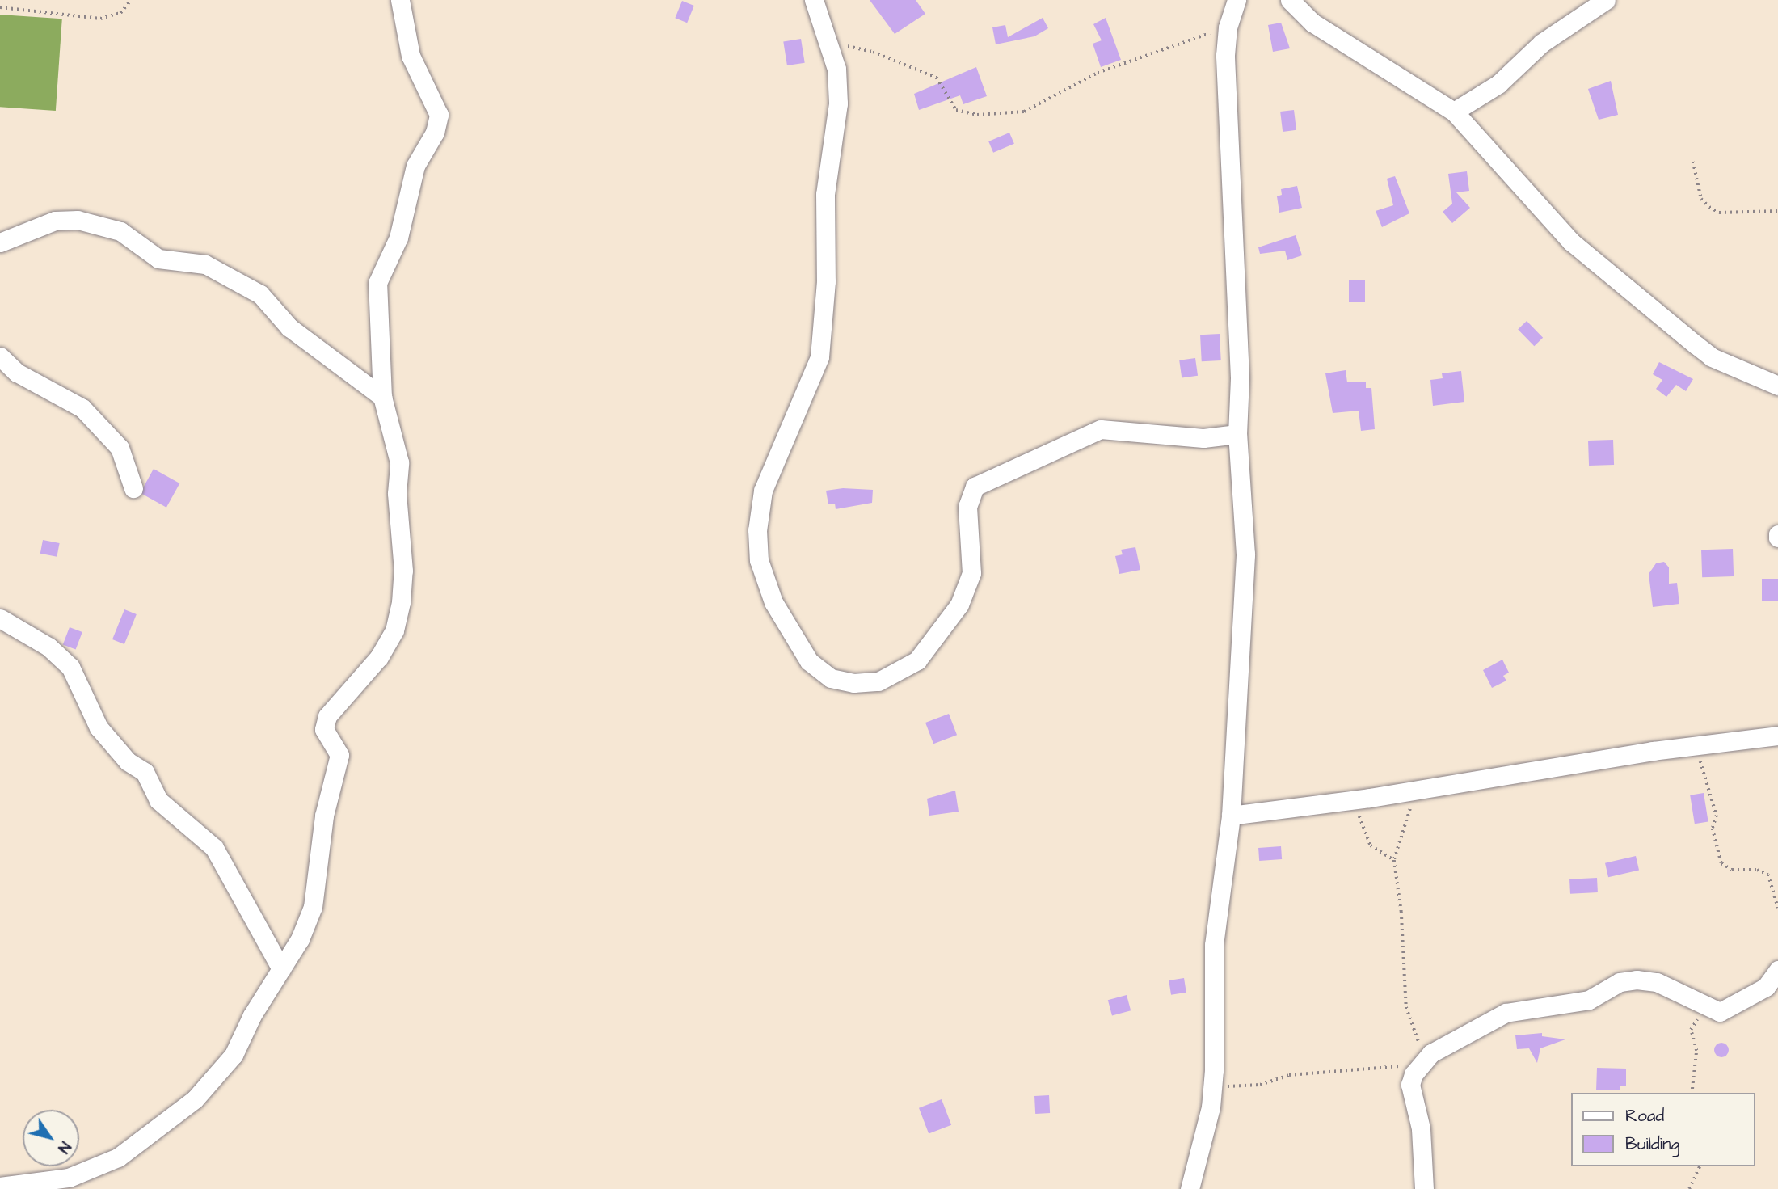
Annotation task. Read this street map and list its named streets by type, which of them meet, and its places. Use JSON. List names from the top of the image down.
{
  "legend": ["Road", "Building"],
  "north": "bottom right"
}
